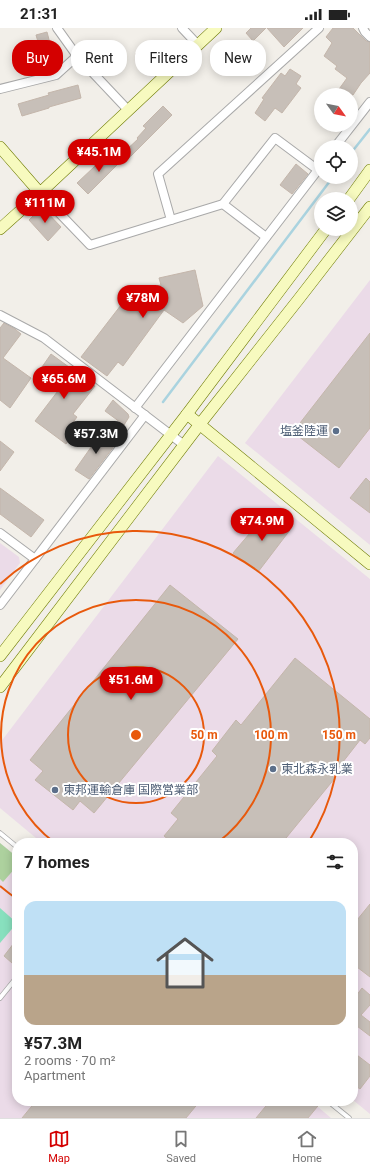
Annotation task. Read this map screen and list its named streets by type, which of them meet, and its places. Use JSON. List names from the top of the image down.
{
  "places": ["塩釜陸運", "東北森永乳業", "東邦運輸倉庫 国際営業部"],
  "north": "bottom right",
  "page": {
    "status": "21:31",
    "chip": [
      "Buy",
      "Rent",
      "Filters",
      "New"
    ],
    "price": [
      "¥45.1M",
      "¥111M",
      "¥78M",
      "¥65.6M",
      "¥57.3M",
      "¥74.9M",
      "¥51.6M"
    ],
    "heading": "7 homes",
    "list": [
      {
        "name": "¥57.3M",
        "note": "2 rooms · 70 m² · Apartment"
      }
    ],
    "tabs": ["Map", "Saved", "Home"]
  },
  "rings": ["50 m", "100 m", "150 m"]
}
